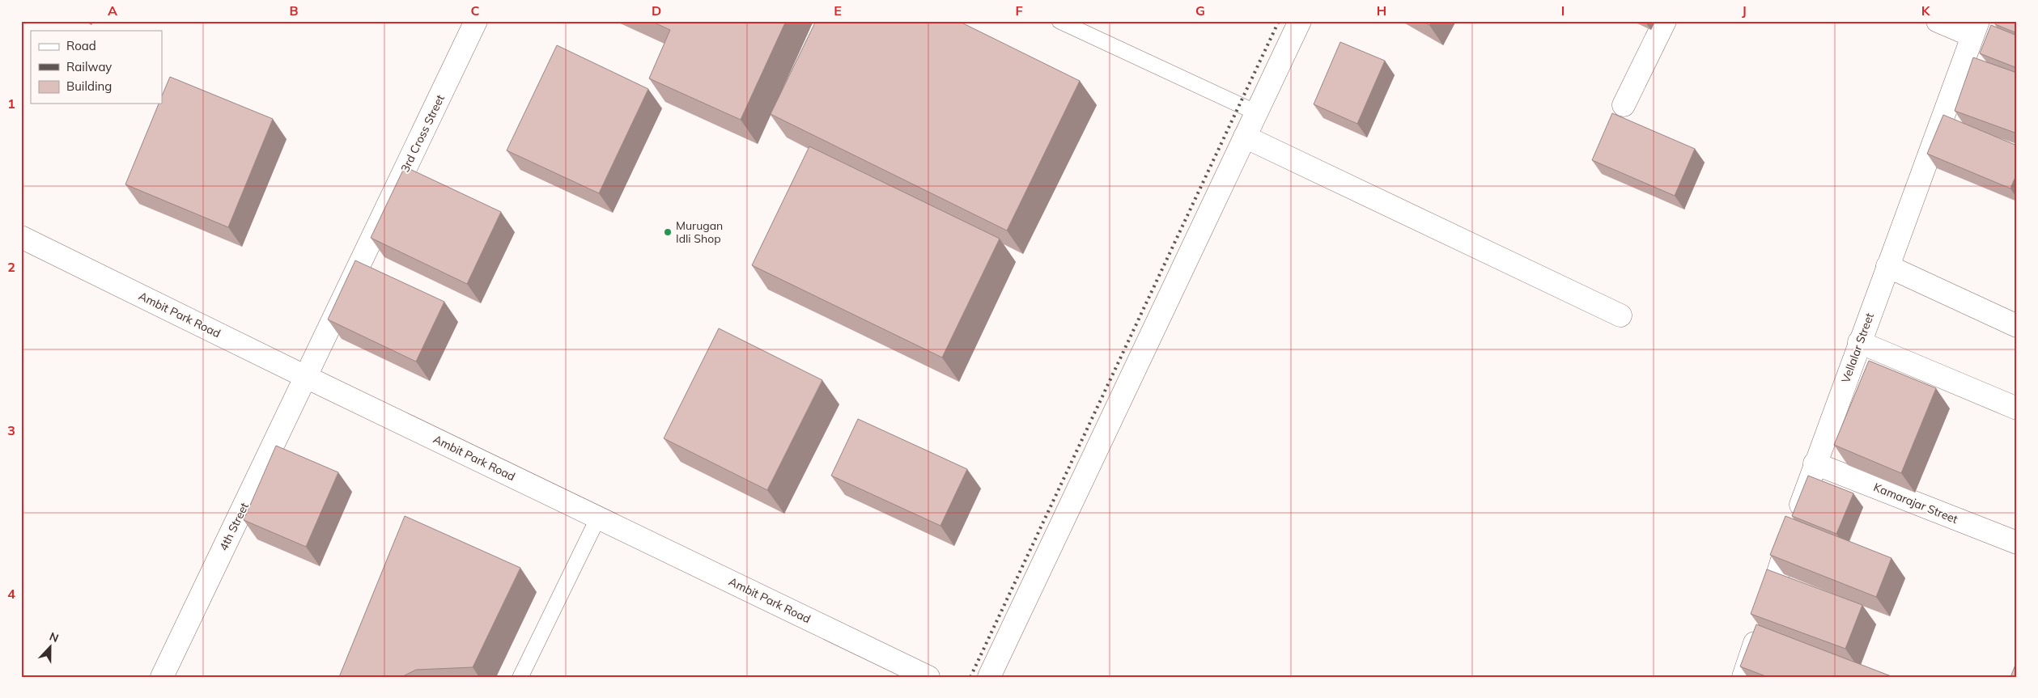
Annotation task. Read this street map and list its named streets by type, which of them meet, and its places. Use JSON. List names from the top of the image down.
{
  "streets": {
    "street": [
      "3rd Cross Street",
      "Ambit Park Road",
      "Vellalar Street",
      "Kamarajar Street",
      "4th Street"
    ]
  },
  "crossings": [
    ["3rd Cross Street", "Ambit Park Road"],
    ["3rd Cross Street", "4th Street"],
    ["Ambit Park Road", "4th Street"],
    ["Vellalar Street", "Kamarajar Street"]
  ],
  "places": ["Murugan Idli Shop"],
  "legend": ["Road", "Railway", "Building"],
  "north": "top",
  "grid": {
    "columns": [
      "A",
      "B",
      "C",
      "D",
      "E",
      "F",
      "G",
      "H",
      "I",
      "J",
      "K"
    ],
    "rows": [
      "1",
      "2",
      "3",
      "4"
    ]
  }
}
